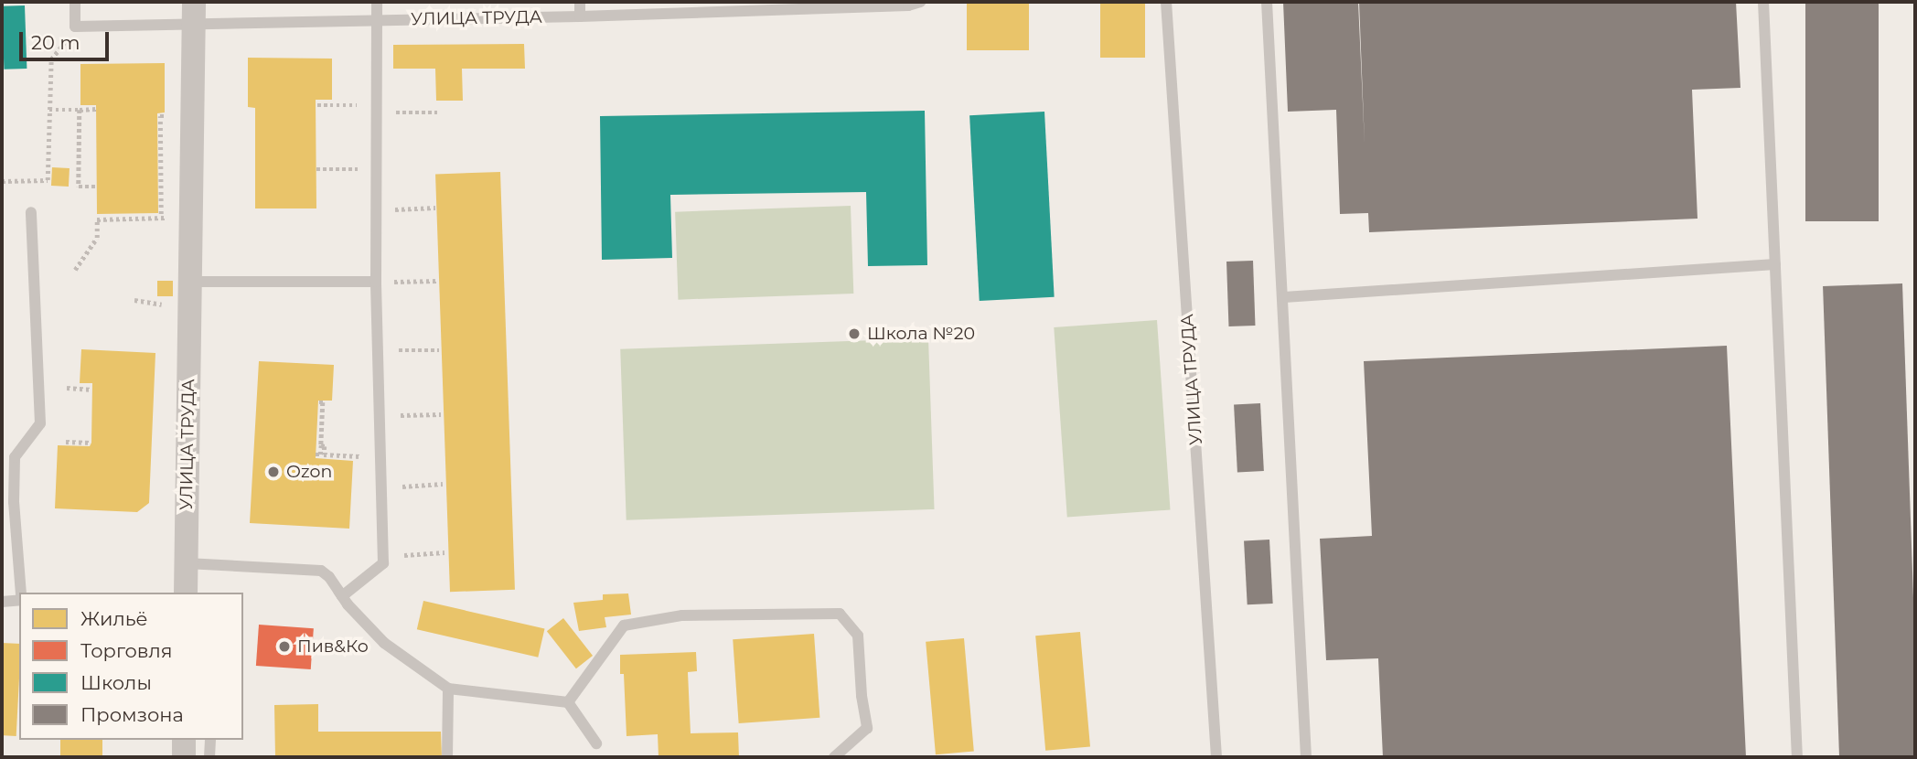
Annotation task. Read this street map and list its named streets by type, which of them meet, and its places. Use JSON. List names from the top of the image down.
{
  "streets": {
    "street": ["УЛИЦА ТРУДА"]
  },
  "places": ["Школа №20", "Ozon", "Пив&Ко"],
  "legend": [
    "Жильё",
    "Торговля",
    "Школы",
    "Промзона"
  ],
  "scale_bar": "20 m"
}
